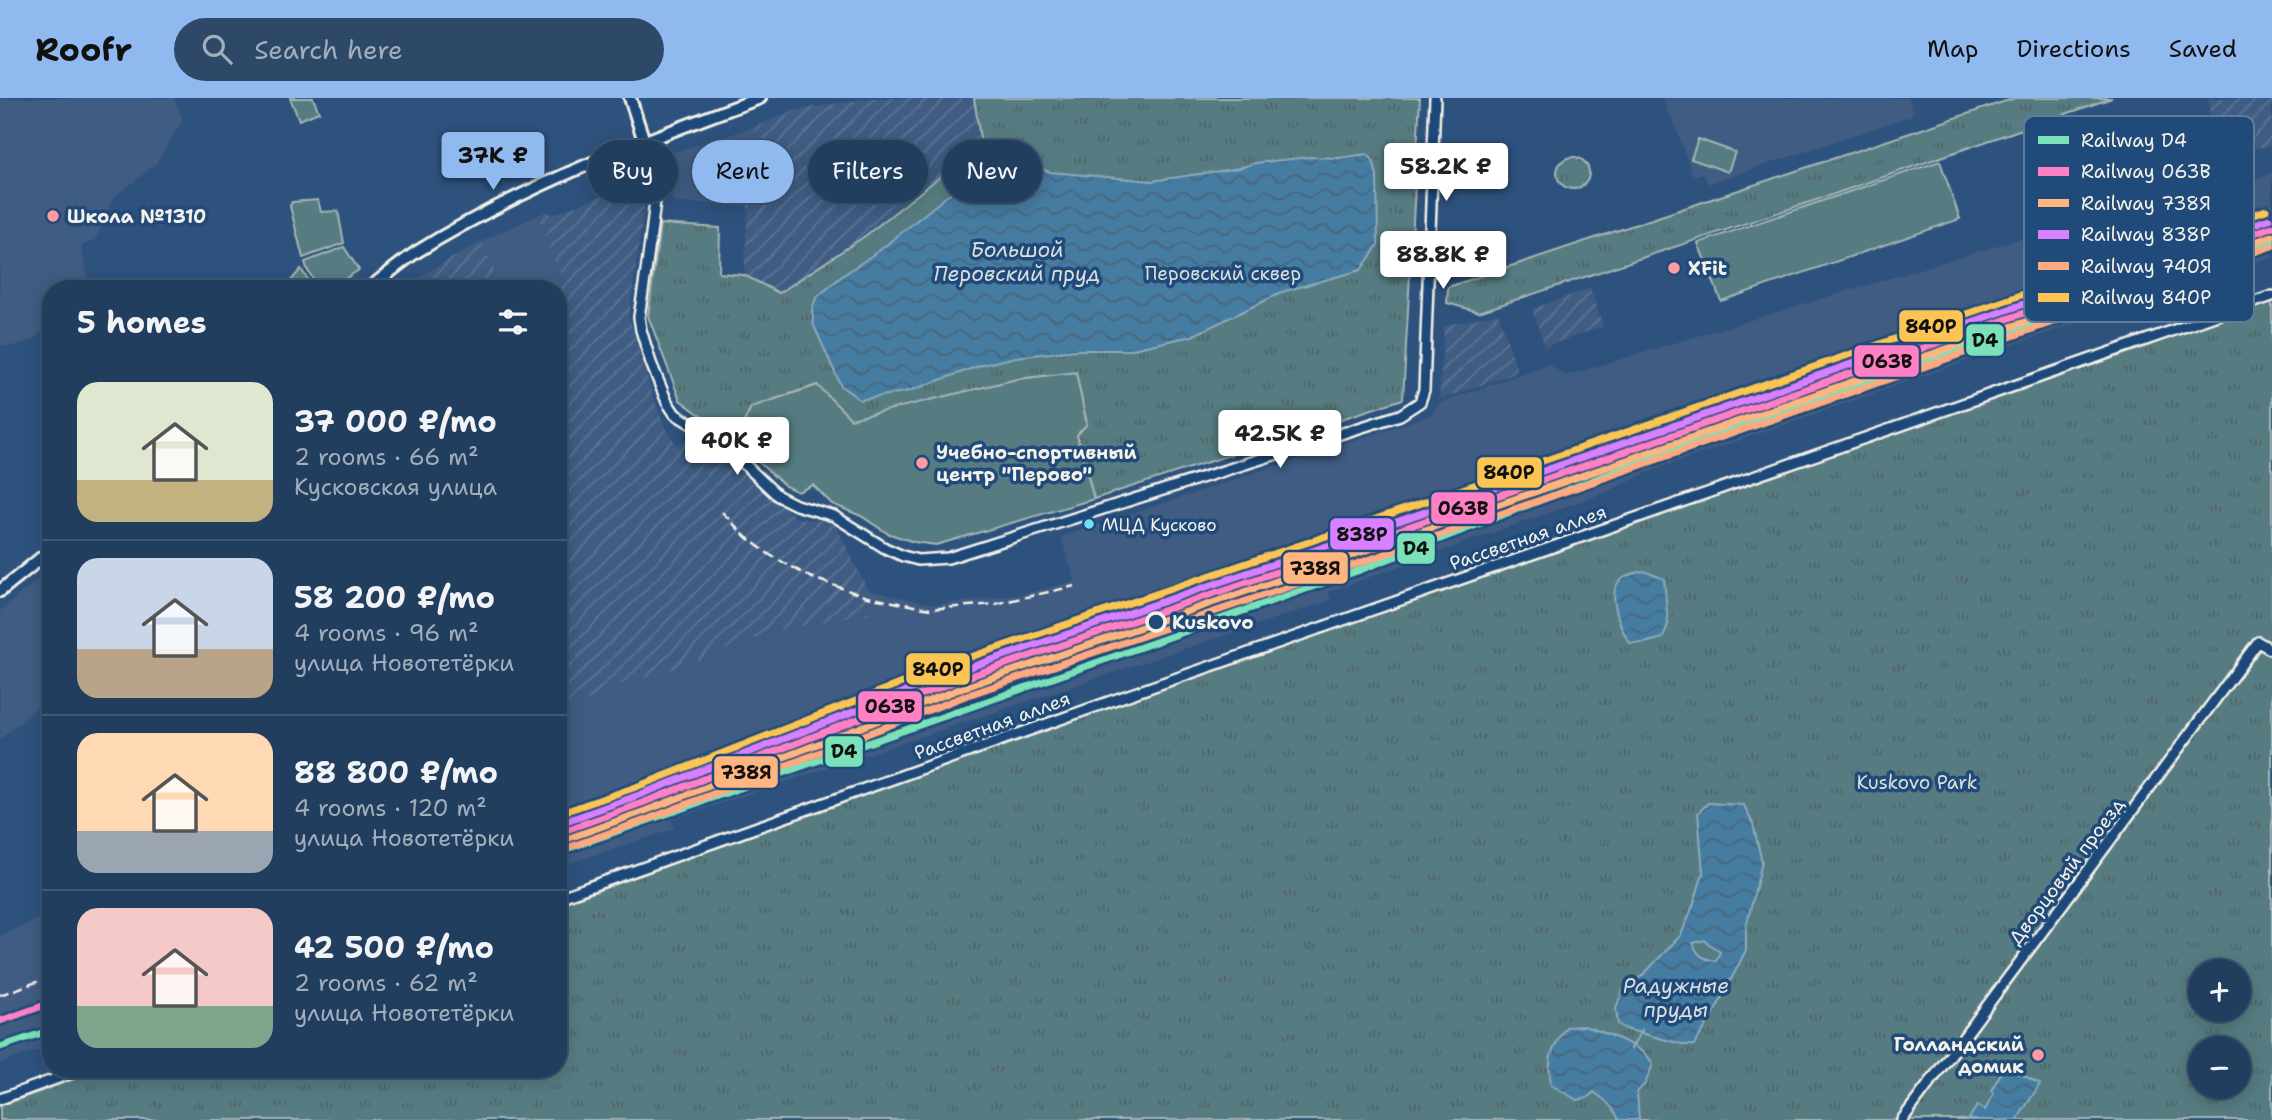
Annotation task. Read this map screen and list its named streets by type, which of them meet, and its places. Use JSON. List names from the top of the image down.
{
  "streets": {
    "street": ["Рассветная аллея", "Дворцовый проезд"]
  },
  "water": ["Большой Перовский пруд", "Радужные пруды"],
  "parks": ["Перовский сквер", "Kuskovo Park"],
  "places": [
    "Школа №1310",
    "XFit",
    "Учебно-спортивный центр \"Перово\"",
    "МЦД Кусково",
    "Kuskovo",
    "Голландский домик"
  ],
  "lines": [
    "rail line 840Р",
    "rail line 838Р",
    "rail line 063В",
    "rail line 738Я",
    "rail line D4",
    "rail line 740Я"
  ],
  "legend": [
    "Railway D4",
    "Railway 063В",
    "Railway 738Я",
    "Railway 838Р",
    "Railway 740Я",
    "Railway 840Р"
  ],
  "page": {
    "header": "Roofr",
    "search": "Search here",
    "nav": ["Map", "Directions", "Saved"],
    "price": [
      "37K ₽",
      "58.2K ₽",
      "88.8K ₽",
      "42.5K ₽",
      "40K ₽"
    ],
    "chip": [
      "Buy",
      "Rent",
      "Filters",
      "New"
    ],
    "heading": "5 homes",
    "list": [
      {
        "name": "37 000 ₽/mo",
        "note": "2 rooms · 66 m² · Кусковская улица"
      },
      {
        "name": "58 200 ₽/mo",
        "note": "4 rooms · 96 m² · улица Новотетёрки"
      },
      {
        "name": "88 800 ₽/mo",
        "note": "4 rooms · 120 m² · улица Новотетёрки"
      },
      {
        "name": "42 500 ₽/mo",
        "note": "2 rooms · 62 m² · улица Новотетёрки"
      }
    ],
    "map_buttons": ["+", "−"]
  }
}
